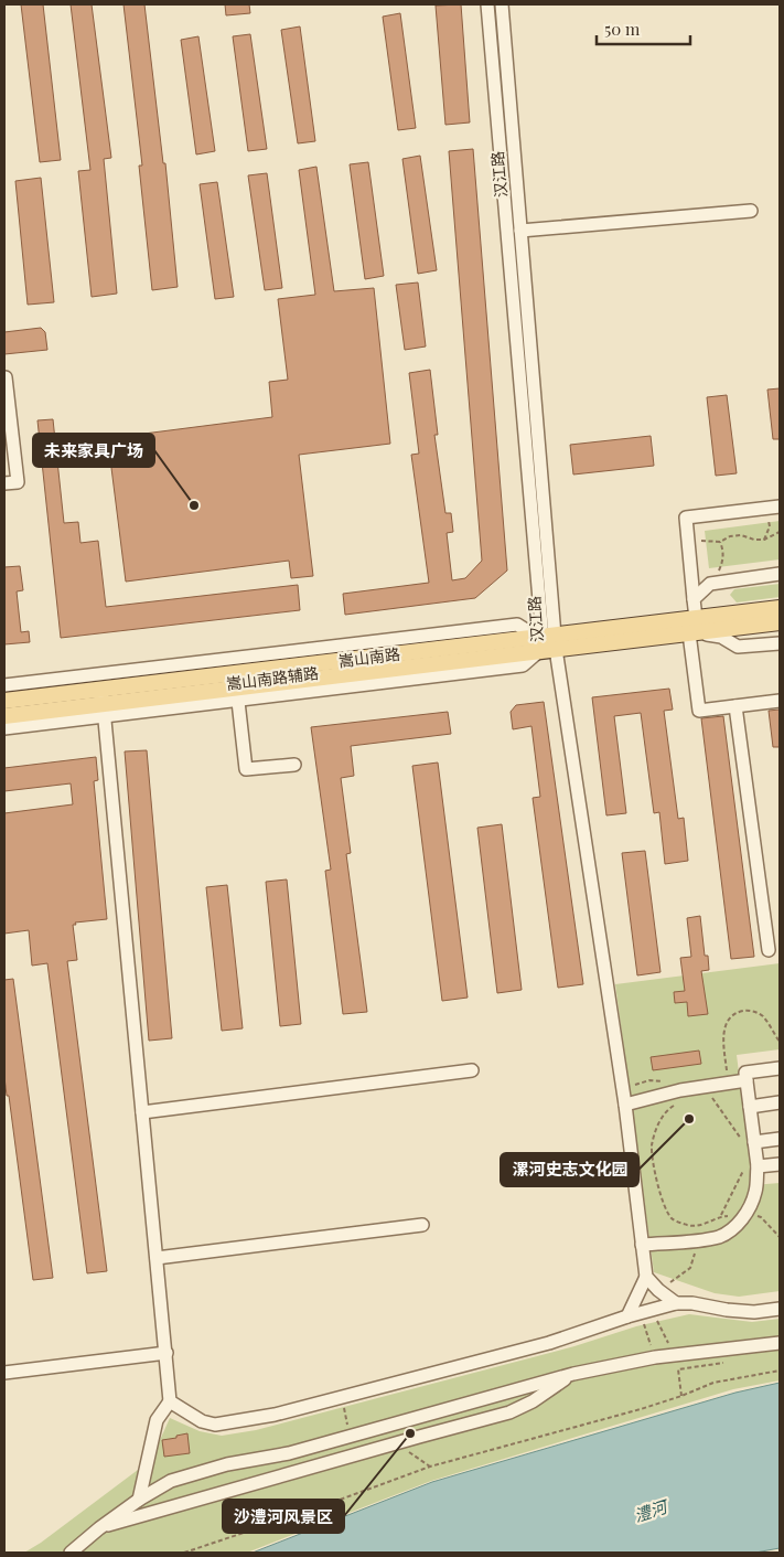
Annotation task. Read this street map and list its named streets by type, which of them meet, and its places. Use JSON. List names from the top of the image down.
{
  "streets": {
    "main road": ["嵩山南路"],
    "street": ["汉江路", "嵩山南路辅路"]
  },
  "crossings": [
    ["汉江路", "嵩山南路"],
    ["汉江路", "嵩山南路辅路"],
    ["嵩山南路", "嵩山南路辅路"]
  ],
  "water": ["澧河"],
  "places": ["未来家具广场", "漯河史志文化园", "沙澧河风景区"],
  "scale_bar": "50 m"
}
